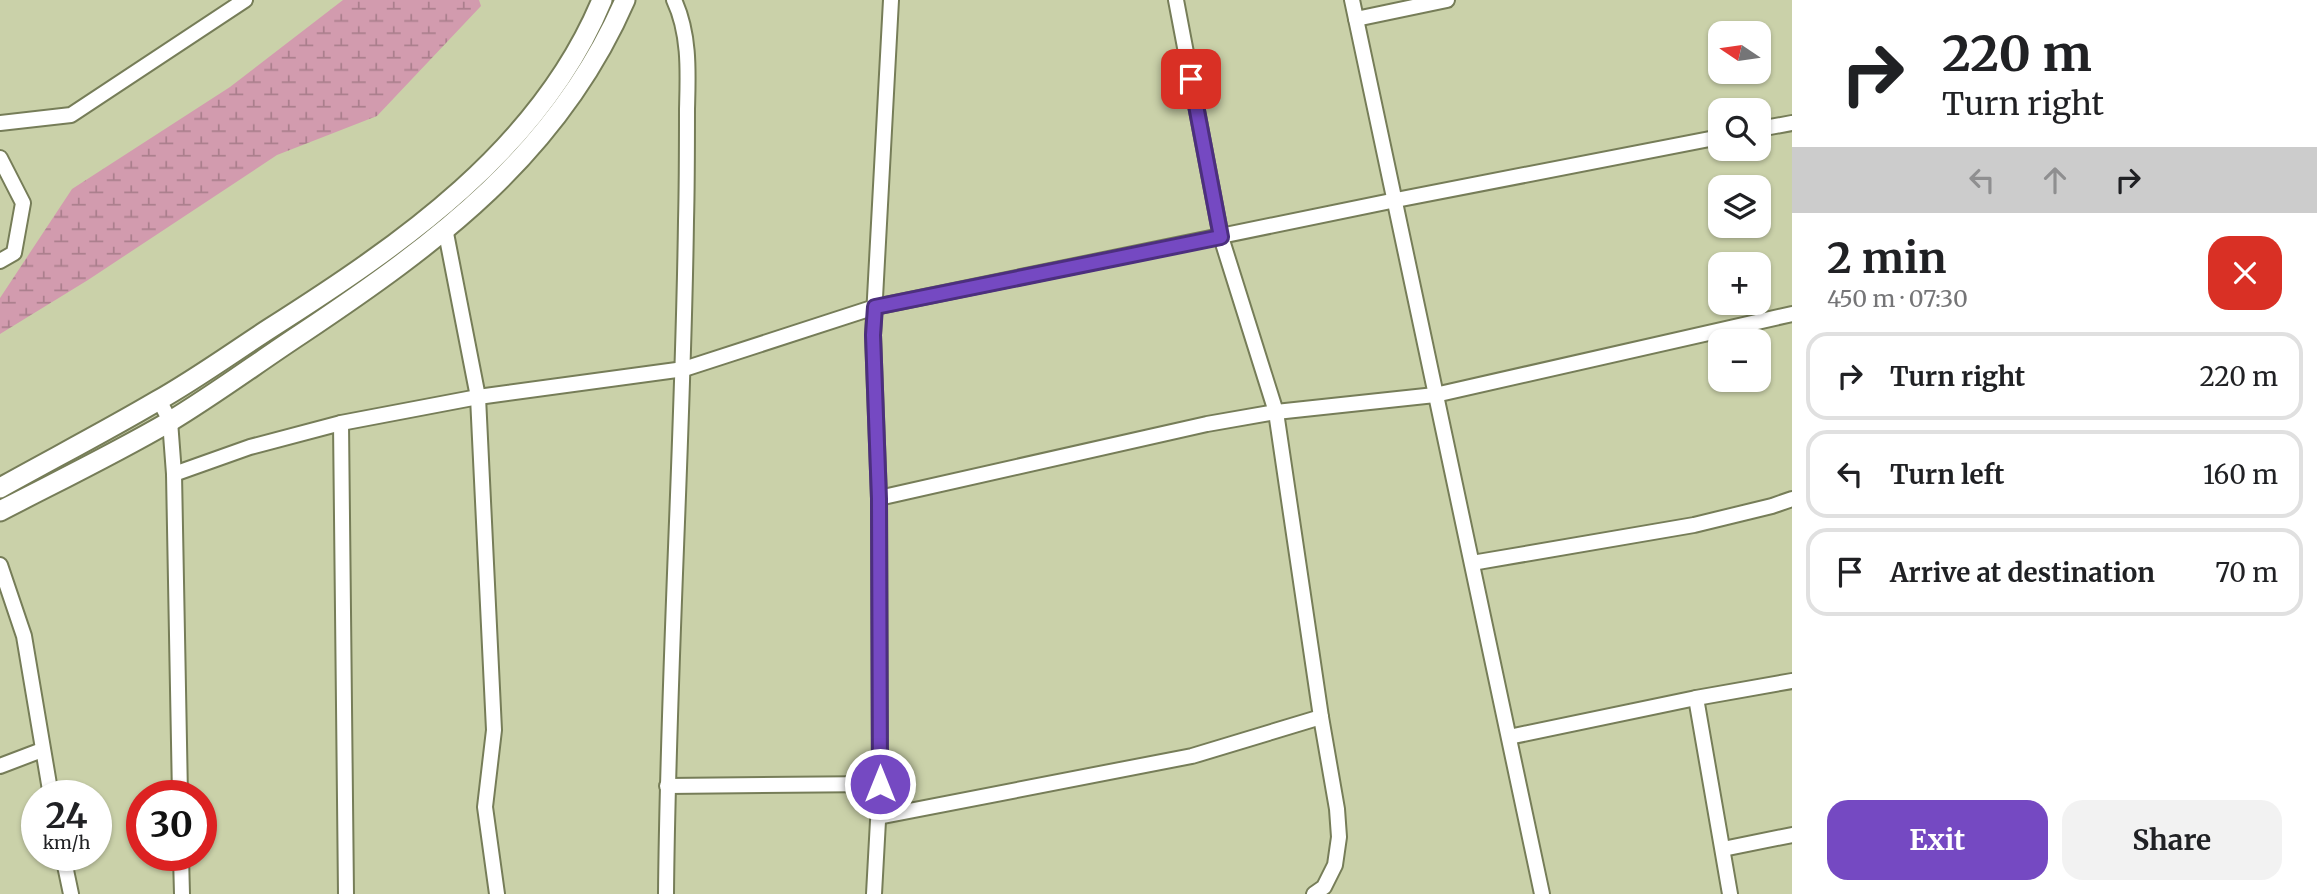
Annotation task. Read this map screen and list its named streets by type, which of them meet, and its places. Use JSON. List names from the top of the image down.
{
  "north": "left",
  "page": {
    "turn": ["220 m", "Turn right"],
    "map_buttons": ["+", "−"],
    "heading": ["2 min", "450 m · 07:30"],
    "list": [
      {
        "name": "Turn right",
        "value": "220 m"
      },
      {
        "name": "Turn left",
        "value": "160 m"
      },
      {
        "name": "Arrive at destination",
        "value": "70 m"
      }
    ],
    "speed": "24 km/h",
    "limit": "30",
    "buttons": ["Exit", "Share"]
  }
}
